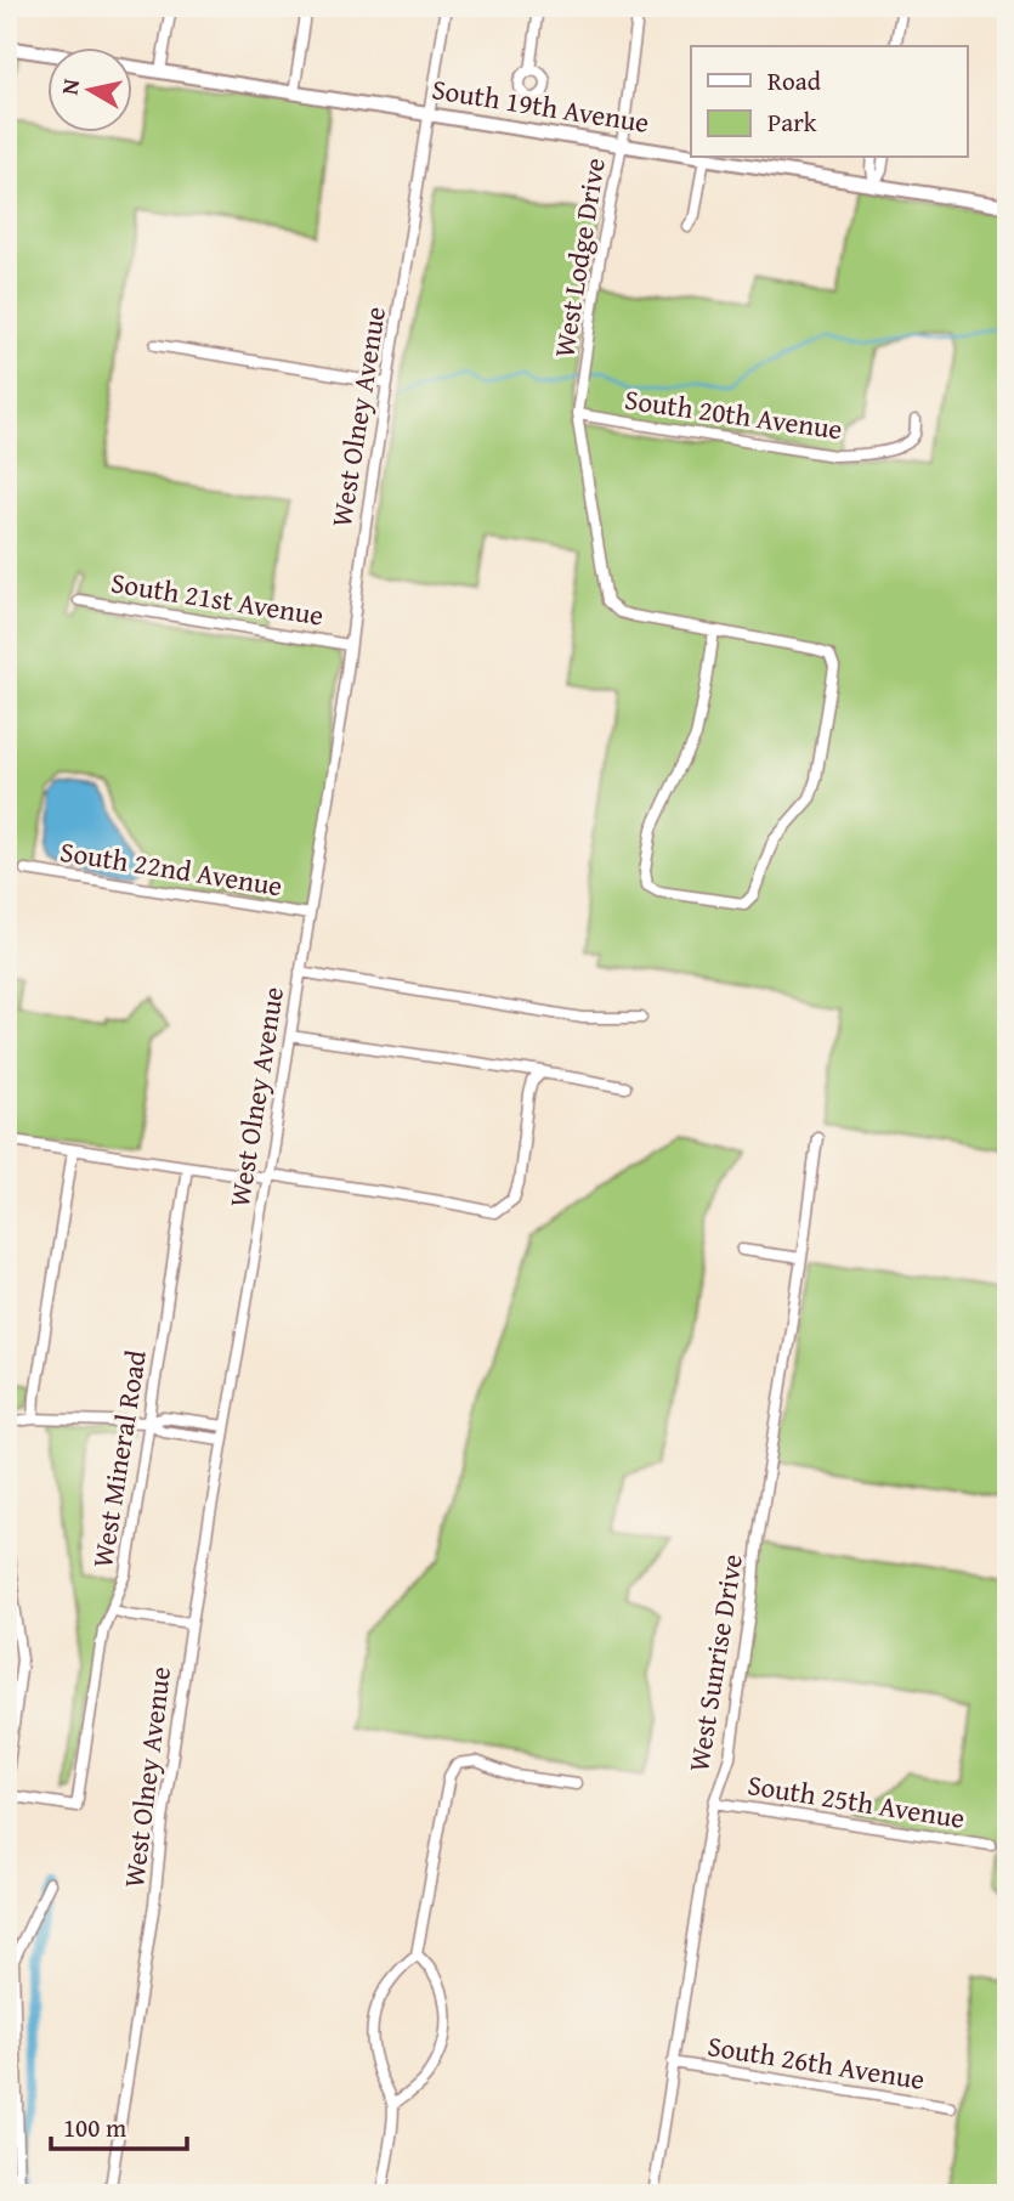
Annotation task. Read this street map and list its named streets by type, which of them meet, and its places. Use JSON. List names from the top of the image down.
{
  "streets": {
    "street": [
      "South 19th Avenue",
      "West Lodge Drive",
      "South 20th Avenue",
      "West Olney Avenue",
      "South 21st Avenue",
      "South 22nd Avenue",
      "West Mineral Road",
      "West Sunrise Drive",
      "South 25th Avenue",
      "South 26th Avenue"
    ]
  },
  "crossings": [
    ["South 19th Avenue", "West Lodge Drive"],
    ["South 19th Avenue", "West Olney Avenue"],
    ["West Lodge Drive", "South 20th Avenue"],
    ["West Olney Avenue", "South 21st Avenue"],
    ["West Olney Avenue", "South 22nd Avenue"],
    ["West Sunrise Drive", "South 25th Avenue"],
    ["West Sunrise Drive", "South 26th Avenue"]
  ],
  "legend": ["Road", "Park"],
  "scale_bar": "100 m",
  "north": "left"
}
